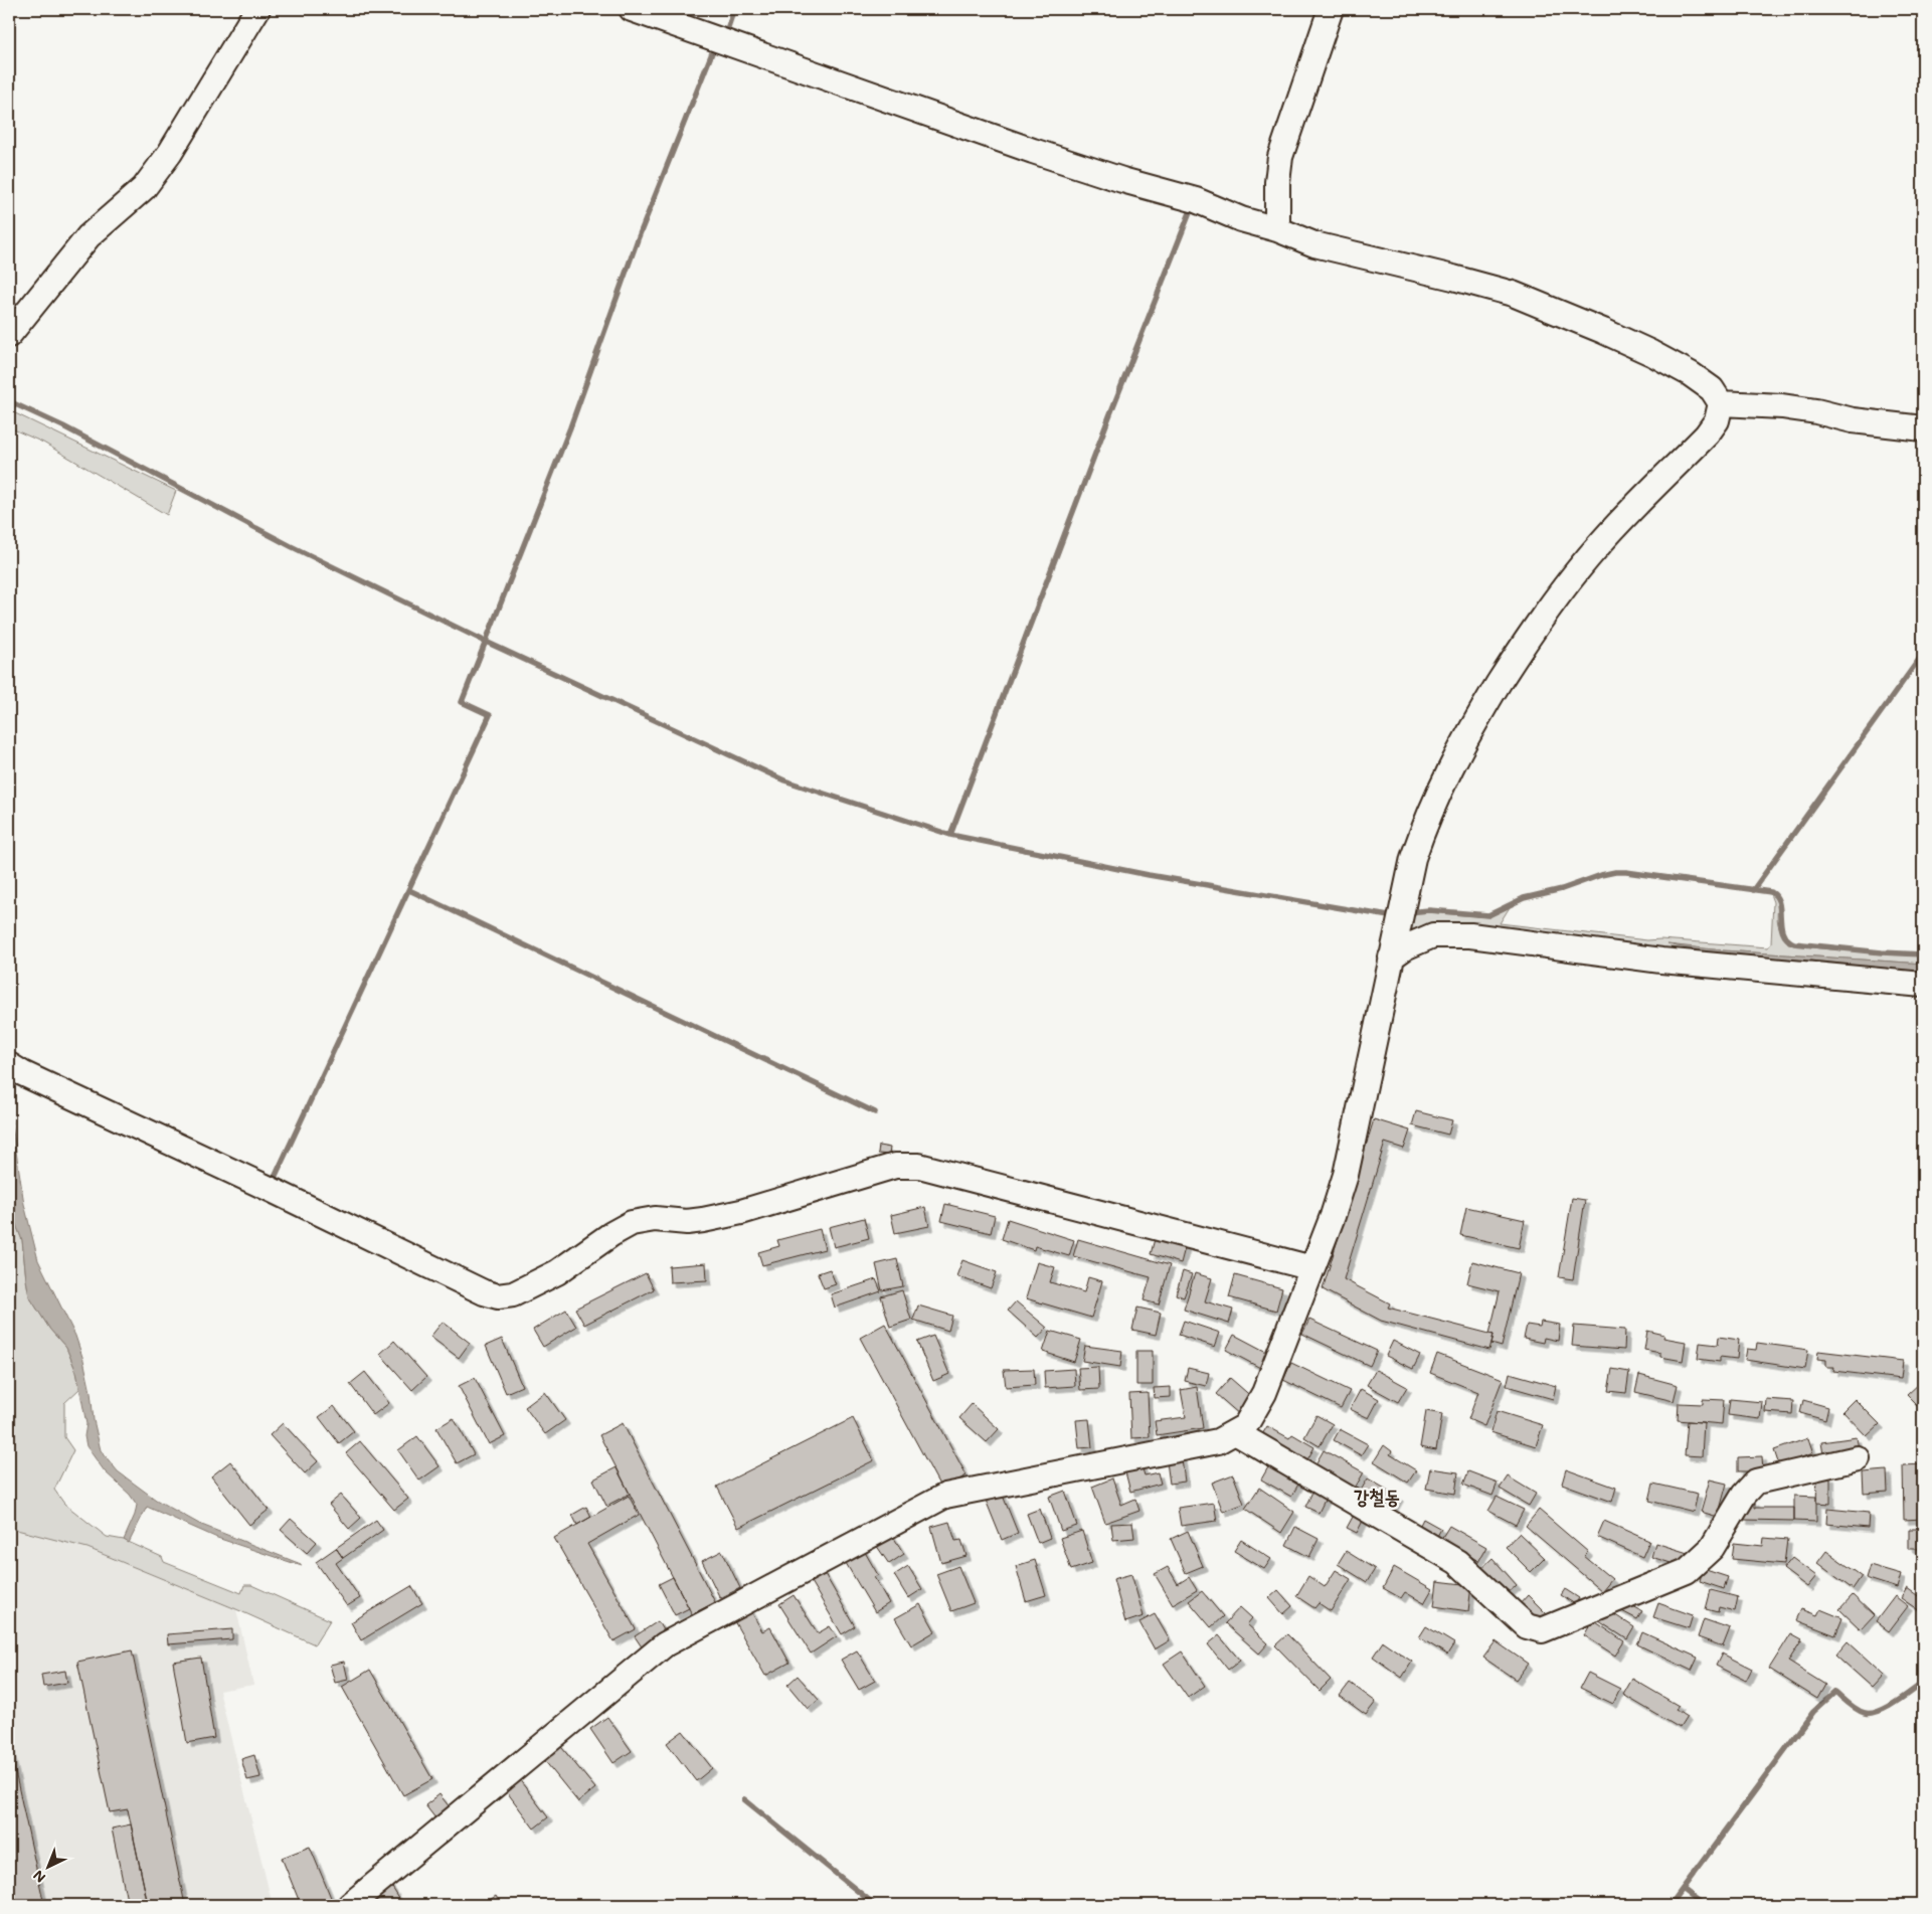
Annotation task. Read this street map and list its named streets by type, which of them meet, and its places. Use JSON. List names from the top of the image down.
{
  "districts": ["강철동"],
  "north": "bottom left"
}
